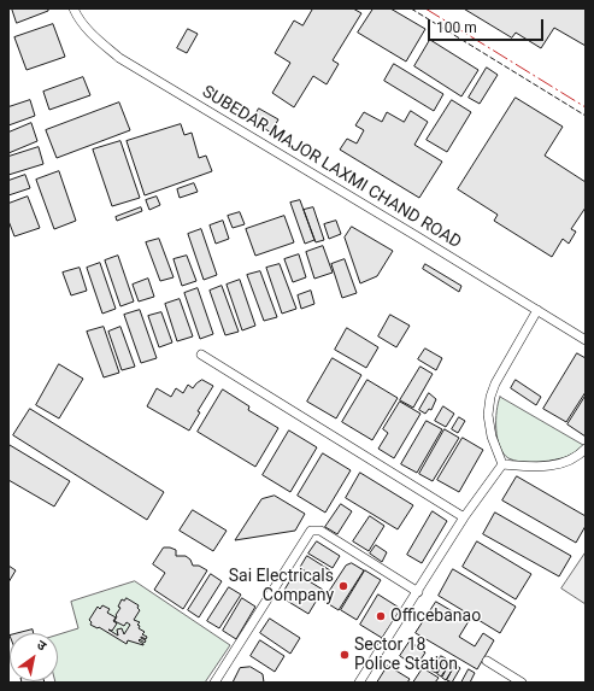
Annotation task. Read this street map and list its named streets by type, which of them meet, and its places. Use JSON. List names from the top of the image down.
{
  "streets": {
    "street": ["SUBEDAR MAJOR LAXMI CHAND ROAD"]
  },
  "places": ["Sai Electricals Company", "Officebanao", "Sector 18 Police Station"],
  "scale_bar": "100 m",
  "north": "top right"
}
